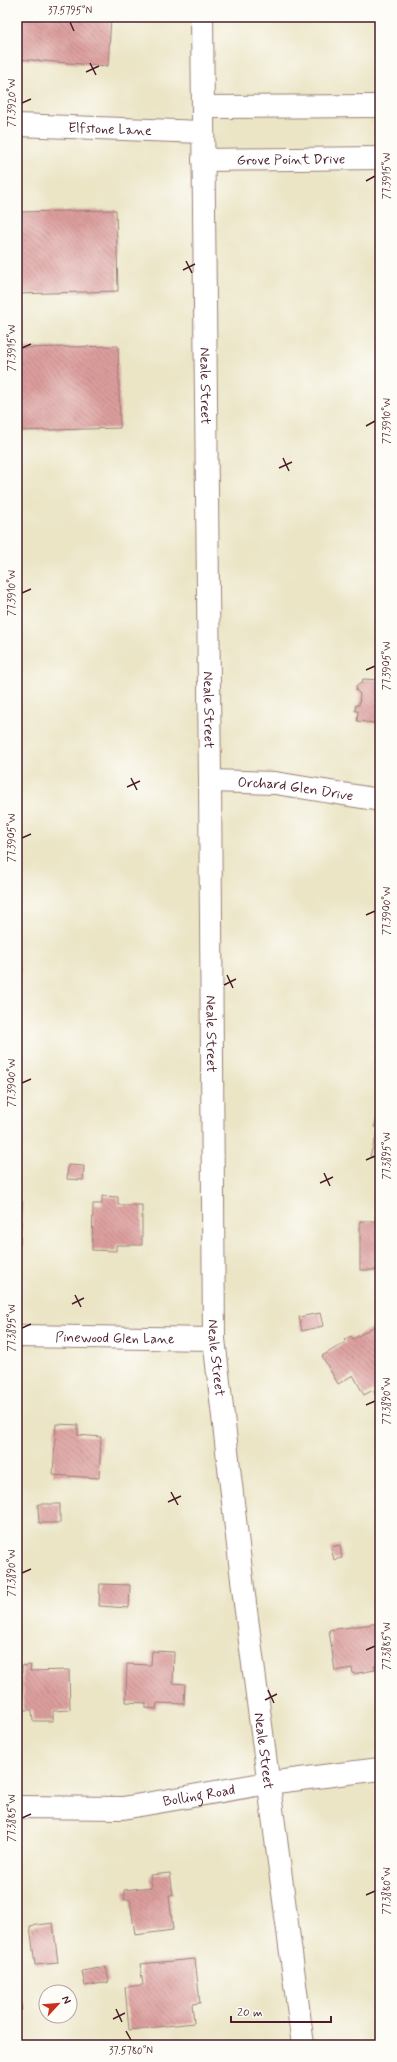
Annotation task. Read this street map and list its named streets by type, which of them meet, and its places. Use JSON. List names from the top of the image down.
{
  "streets": {
    "street": [
      "Elfstone Lane",
      "Grove Point Drive",
      "Neale Street",
      "Orchard Glen Drive",
      "Pinewood Glen Lane",
      "Bolling Road"
    ]
  },
  "crossings": [
    ["Elfstone Lane", "Neale Street"],
    ["Grove Point Drive", "Neale Street"],
    ["Neale Street", "Orchard Glen Drive"],
    ["Neale Street", "Pinewood Glen Lane"],
    ["Neale Street", "Bolling Road"]
  ],
  "scale_bar": "20 m",
  "north": "top right",
  "coordinates": [
    "37.5795°N",
    "77.3920°W",
    "77.3915°W",
    "77.3910°W",
    "77.3905°W",
    "77.3900°W",
    "77.3895°W",
    "77.3890°W",
    "77.3885°W",
    "77.3880°W",
    "37.5780°N"
  ]
}
